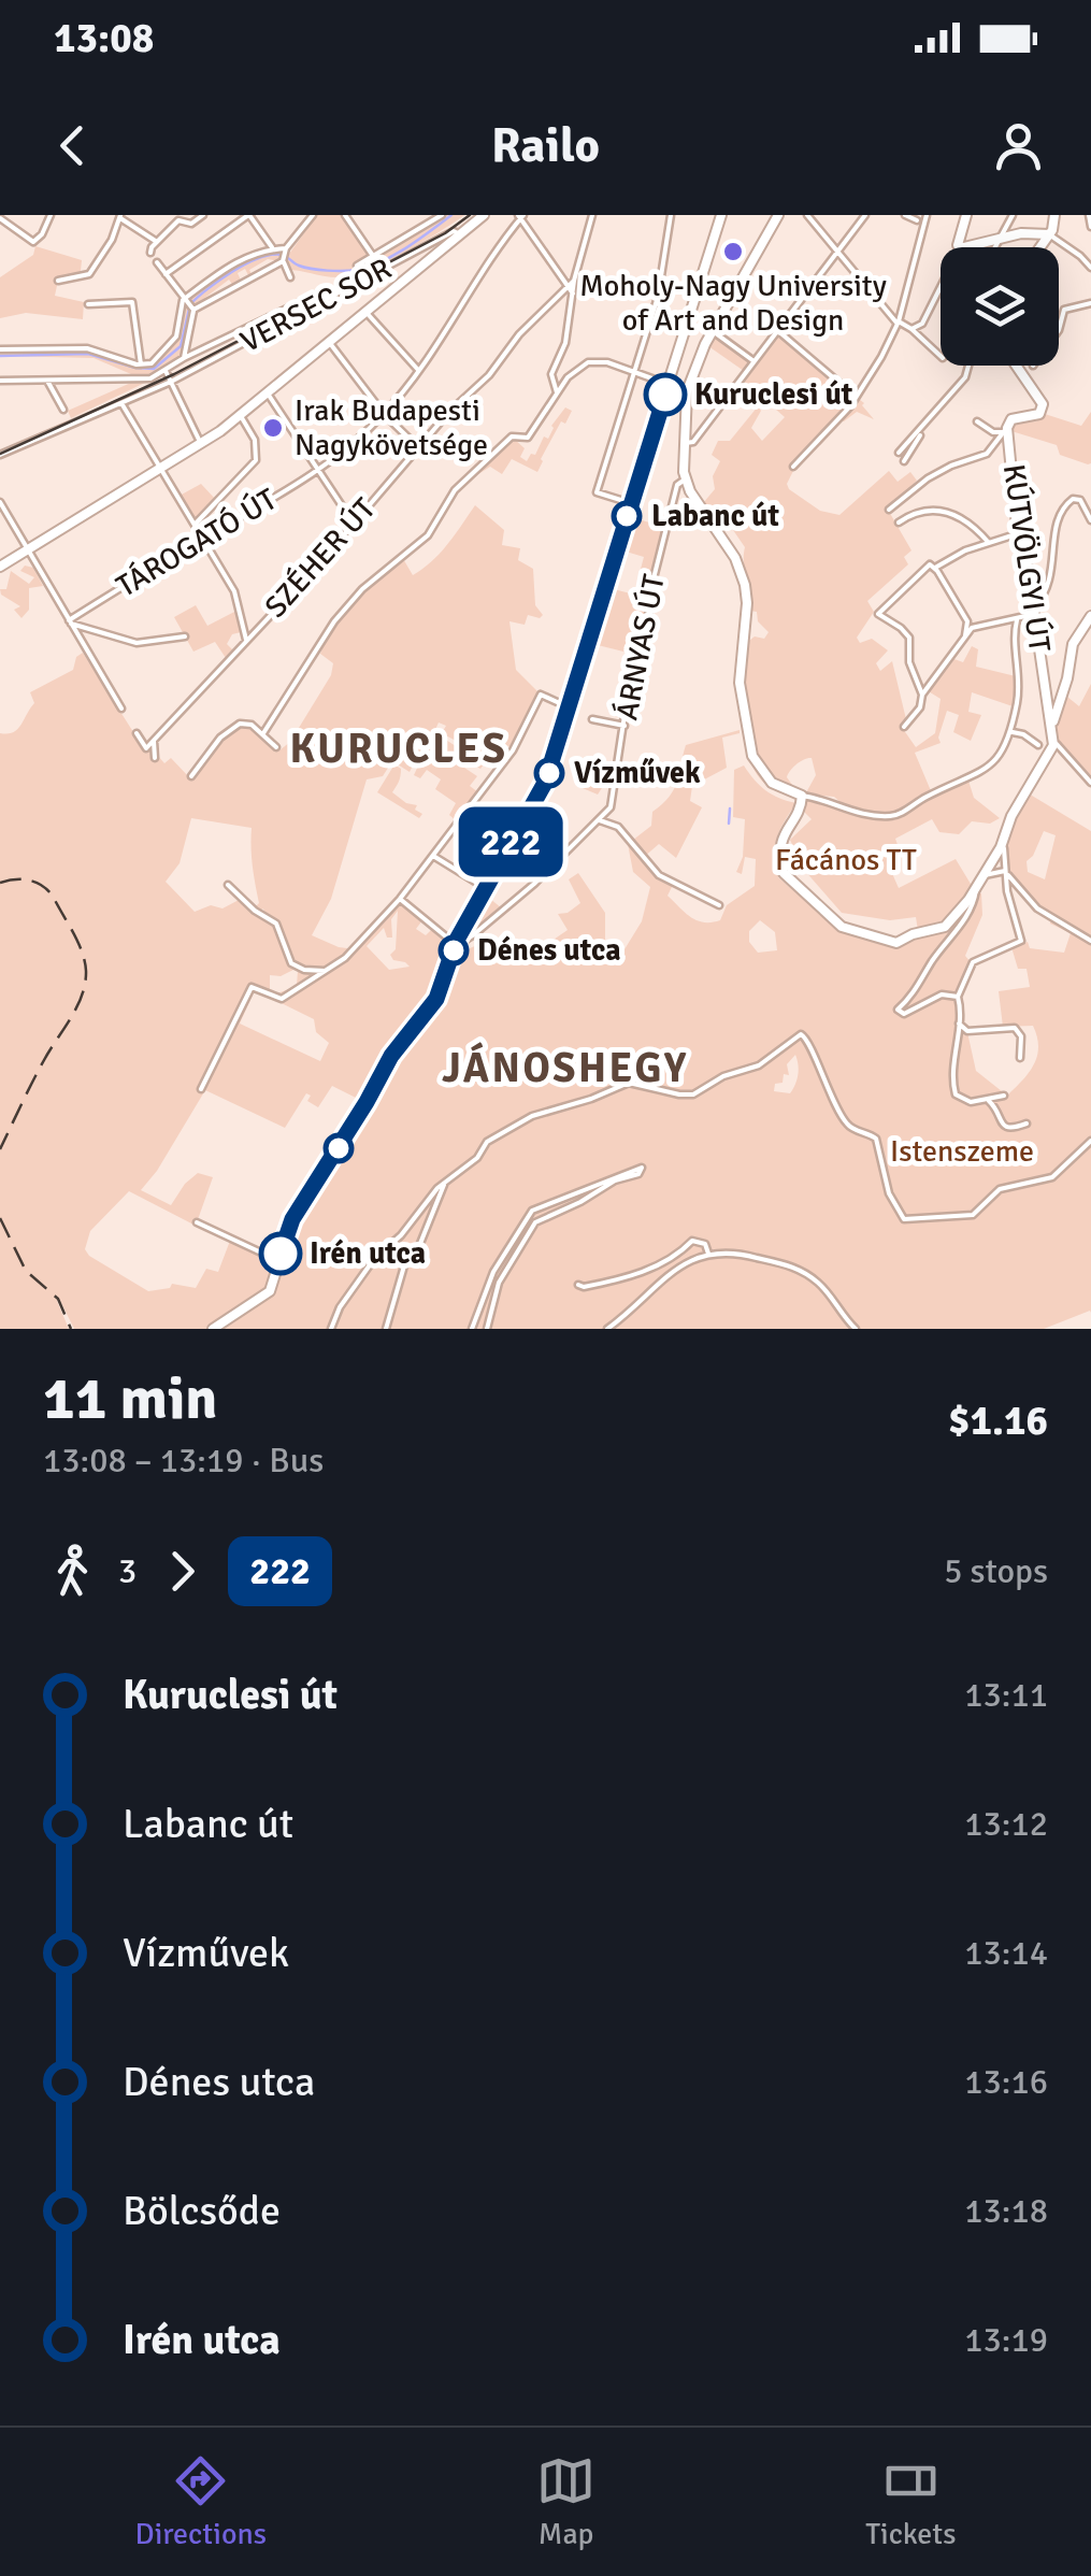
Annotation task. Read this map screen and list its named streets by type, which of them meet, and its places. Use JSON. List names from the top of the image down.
{
  "streets": {
    "street": [
      "VERSEC SOR",
      "TÁROGATÓ ÚT",
      "SZÉHER ÚT",
      "KÚTVÖLGYI ÚT",
      "ÁRNYAS ÚT"
    ]
  },
  "districts": ["KURUCLES", "JÁNOSHEGY"],
  "parks": ["Fácános TT", "Istenszeme"],
  "places": [
    "Moholy-Nagy University of Art and Design",
    "Kuruclesi út",
    "Irak Budapesti Nagykövetsége",
    "Labanc út",
    "Vízművek",
    "Dénes utca",
    "Irén utca"
  ],
  "lines": ["bus line 222"],
  "page": {
    "status": "13:08",
    "header": "Railo",
    "on_map": "222",
    "heading": ["11 min", "13:08 – 13:19 · Bus", "$1.16"],
    "legs": ["3", "222", "5 stops"],
    "list": [
      {
        "name": "Kuruclesi út",
        "value": "13:11"
      },
      {
        "name": "Labanc út",
        "value": "13:12"
      },
      {
        "name": "Vízművek",
        "value": "13:14"
      },
      {
        "name": "Dénes utca",
        "value": "13:16"
      },
      {
        "name": "Bölcsőde",
        "value": "13:18"
      },
      {
        "name": "Irén utca",
        "value": "13:19"
      }
    ],
    "tabs": ["Directions", "Map", "Tickets"]
  }
}
